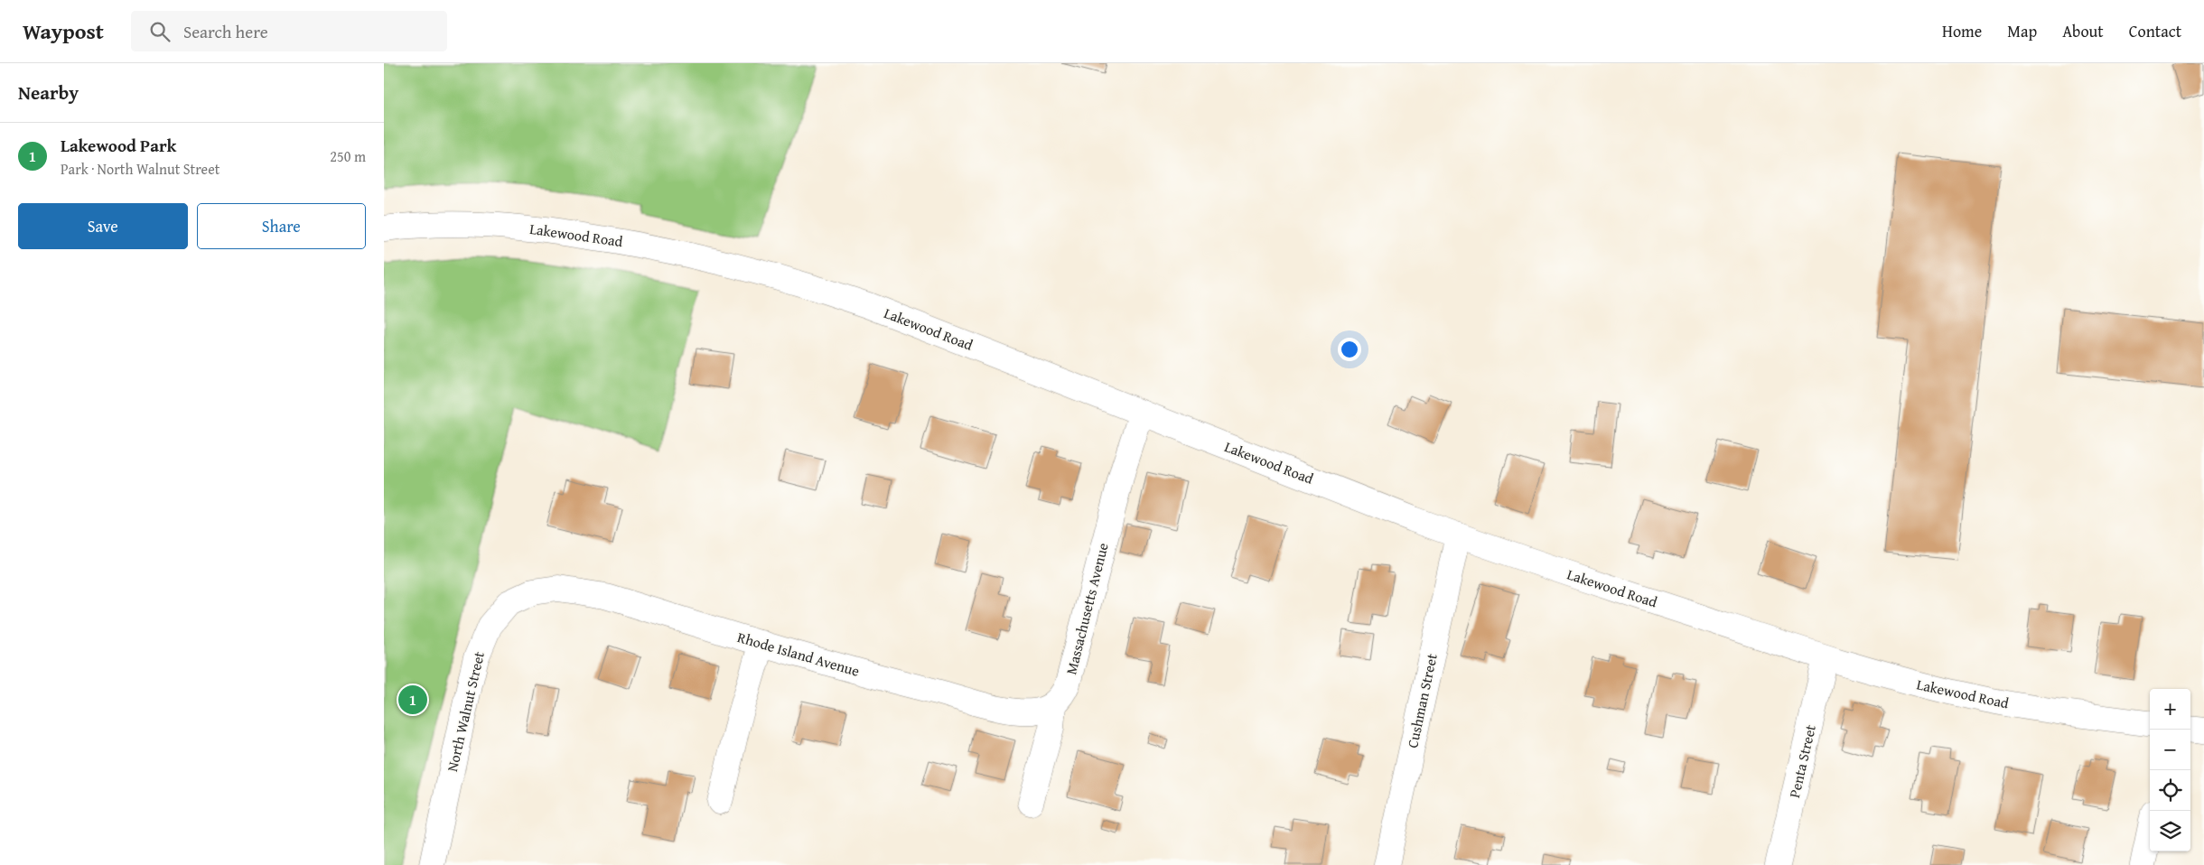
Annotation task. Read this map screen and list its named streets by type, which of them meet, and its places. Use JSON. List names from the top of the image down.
{
  "streets": {
    "street": [
      "Lakewood Road",
      "Massachusetts Avenue",
      "Rhode Island Avenue",
      "Cushman Street",
      "North Walnut Street",
      "Penta Street"
    ]
  },
  "crossings": [
    ["Lakewood Road", "Massachusetts Avenue"],
    ["Lakewood Road", "Cushman Street"],
    ["Lakewood Road", "Penta Street"],
    ["Massachusetts Avenue", "Rhode Island Avenue"],
    ["Rhode Island Avenue", "North Walnut Street"]
  ],
  "page": {
    "header": "Waypost",
    "search": "Search here",
    "nav": [
      "Home",
      "Map",
      "About",
      "Contact"
    ],
    "heading": "Nearby",
    "list": [
      {
        "mark": "1",
        "name": "Lakewood Park",
        "note": "Park · North Walnut Street",
        "value": "250 m"
      }
    ],
    "buttons": ["Save", "Share"],
    "pins": "1",
    "map_buttons": ["+", "−"]
  }
}
